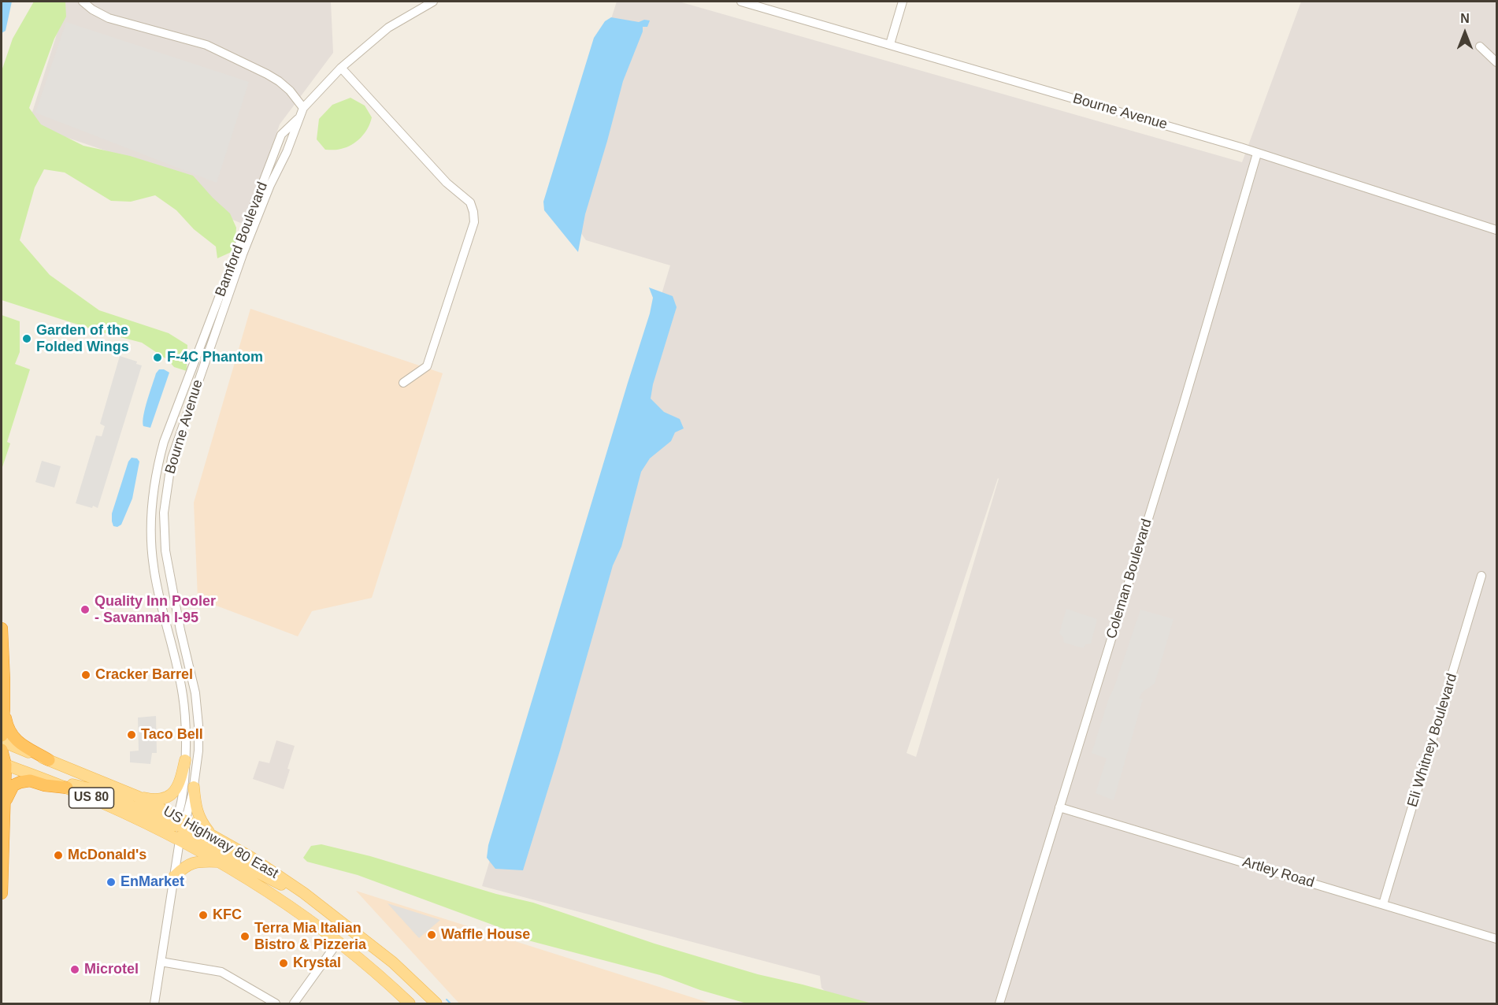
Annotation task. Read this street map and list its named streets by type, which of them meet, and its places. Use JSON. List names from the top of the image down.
{
  "streets": {
    "main road": ["US 80", "US Highway 80 East"],
    "street": [
      "Bourne Avenue",
      "Bamford Boulevard",
      "Coleman Boulevard",
      "Eli Whitney Boulevard",
      "Artley Road"
    ]
  },
  "crossings": [
    ["Bourne Avenue", "Bamford Boulevard"],
    ["Bourne Avenue", "Coleman Boulevard"],
    ["Bourne Avenue", "US Highway 80 East"],
    ["Coleman Boulevard", "Artley Road"],
    ["Eli Whitney Boulevard", "Artley Road"]
  ],
  "places": [
    "Garden of the Folded Wings",
    "F-4C Phantom",
    "Quality Inn Pooler - Savannah I-95",
    "Cracker Barrel",
    "Taco Bell",
    "McDonald's",
    "EnMarket",
    "KFC",
    "Waffle House",
    "Terra Mia Italian Bistro & Pizzeria",
    "Krystal",
    "Microtel"
  ],
  "north": "top"
}
